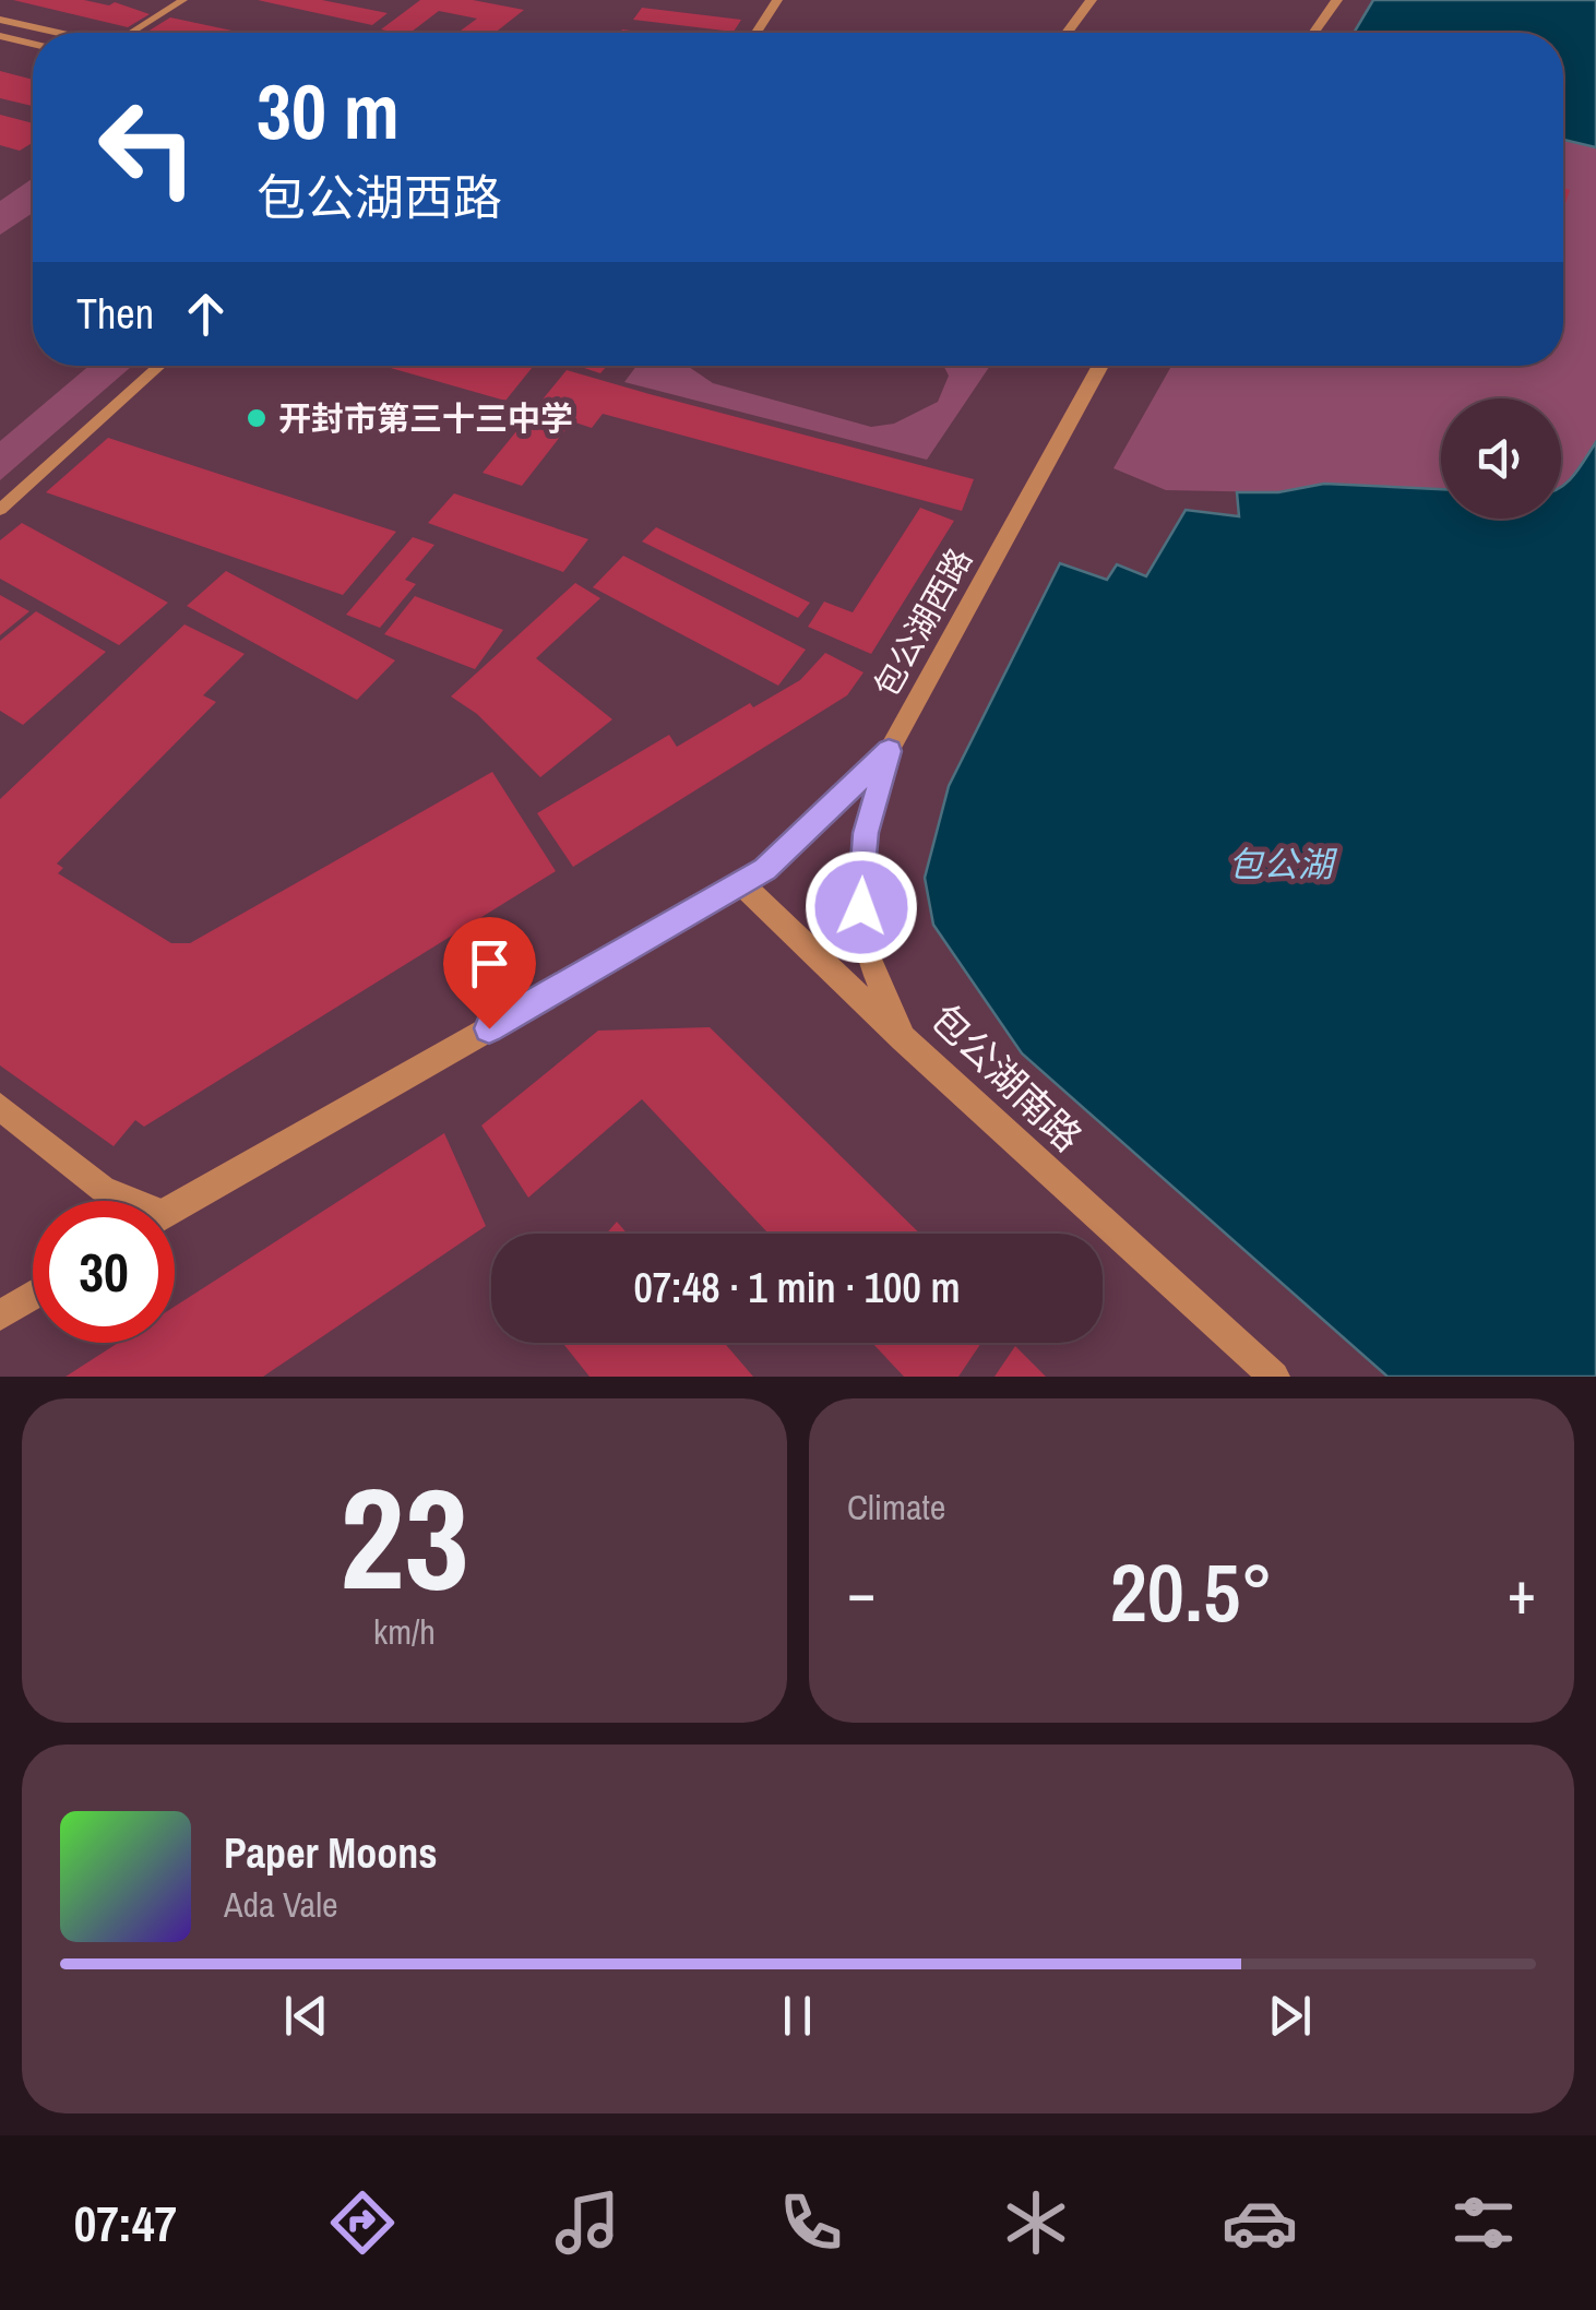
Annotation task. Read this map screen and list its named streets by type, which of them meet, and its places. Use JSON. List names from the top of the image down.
{
  "streets": {
    "street": ["包公湖西路", "包公湖南路"]
  },
  "crossings": [
    ["包公湖西路", "包公湖南路"]
  ],
  "water": ["包公湖"],
  "places": ["开封市第三十三中学"],
  "page": {
    "turn": ["30 m", "包公湖西路"],
    "then": "Then",
    "limit": "30",
    "trip": "07:48 · 1 min · 100 m",
    "tile": [
      ["23", "km/h"],
      "Climate"
    ],
    "heat": ["−", "20.5°", "+"],
    "song": ["Paper Moons", "Ada Vale"],
    "tabs": "07:47"
  }
}
